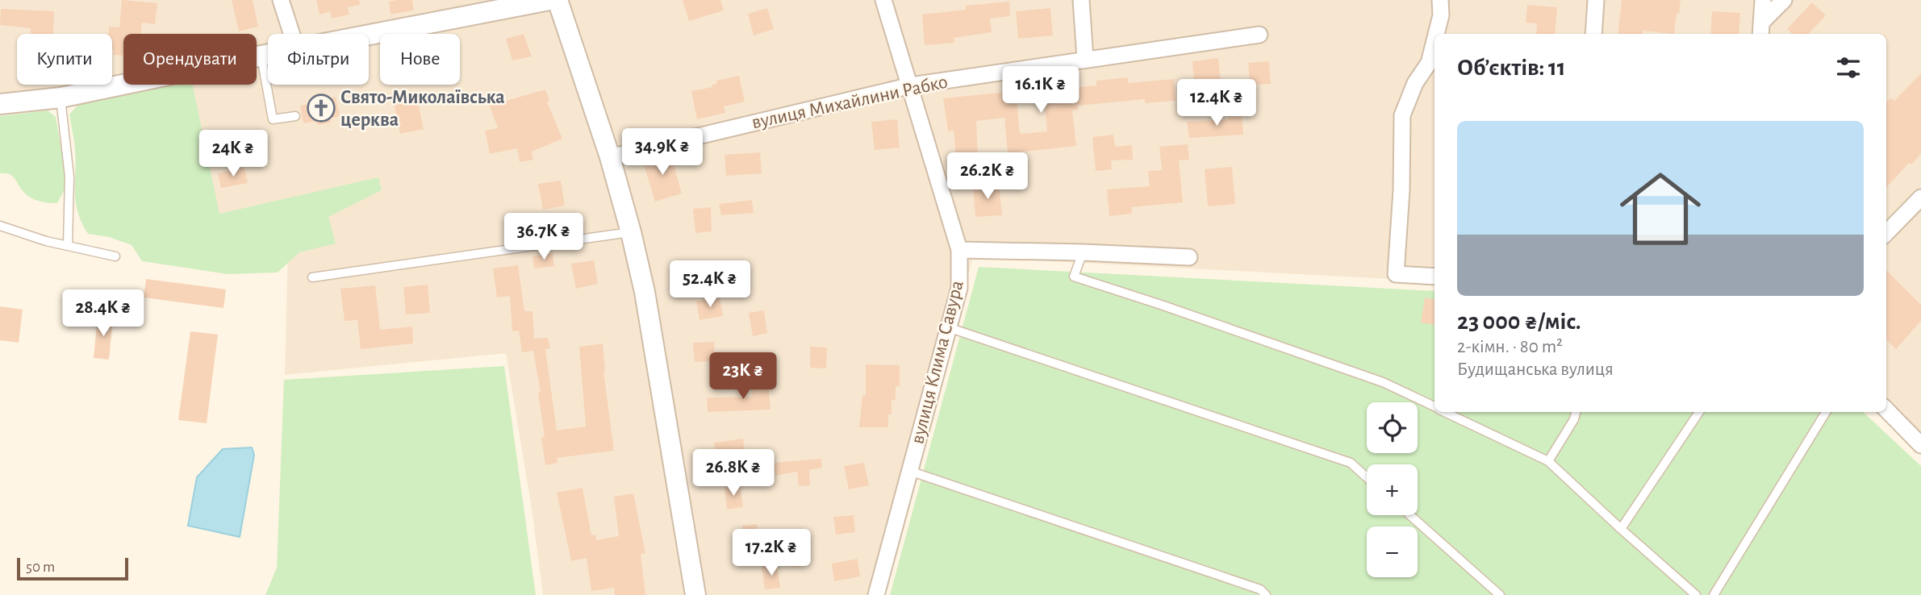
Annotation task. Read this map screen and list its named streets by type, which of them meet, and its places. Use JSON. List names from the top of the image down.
{
  "streets": {
    "street": ["вулиця Михайлини Рабко", "вулиця Клима Савура"]
  },
  "crossings": [
    ["вулиця Михайлини Рабко", "вулиця Клима Савура"]
  ],
  "places": {
    "church": ["Свято-Миколаївська церква"]
  },
  "scale_bar": "50 m",
  "page": {
    "chip": [
      "Купити",
      "Орендувати",
      "Фільтри",
      "Нове"
    ],
    "heading": "Об’єктів: 11",
    "price": [
      "16.1K ₴",
      "12.4K ₴",
      "34.9K ₴",
      "24K ₴",
      "26.2K ₴",
      "36.7K ₴",
      "52.4K ₴",
      "28.4K ₴",
      "23K ₴",
      "26.8K ₴",
      "17.2K ₴"
    ],
    "list": [
      {
        "name": "23 000 ₴/міс.",
        "note": "2-кімн. · 80 m² · Будищанська вулиця"
      }
    ],
    "map_buttons": ["+", "−"],
    "scale": "50 m"
  }
}
